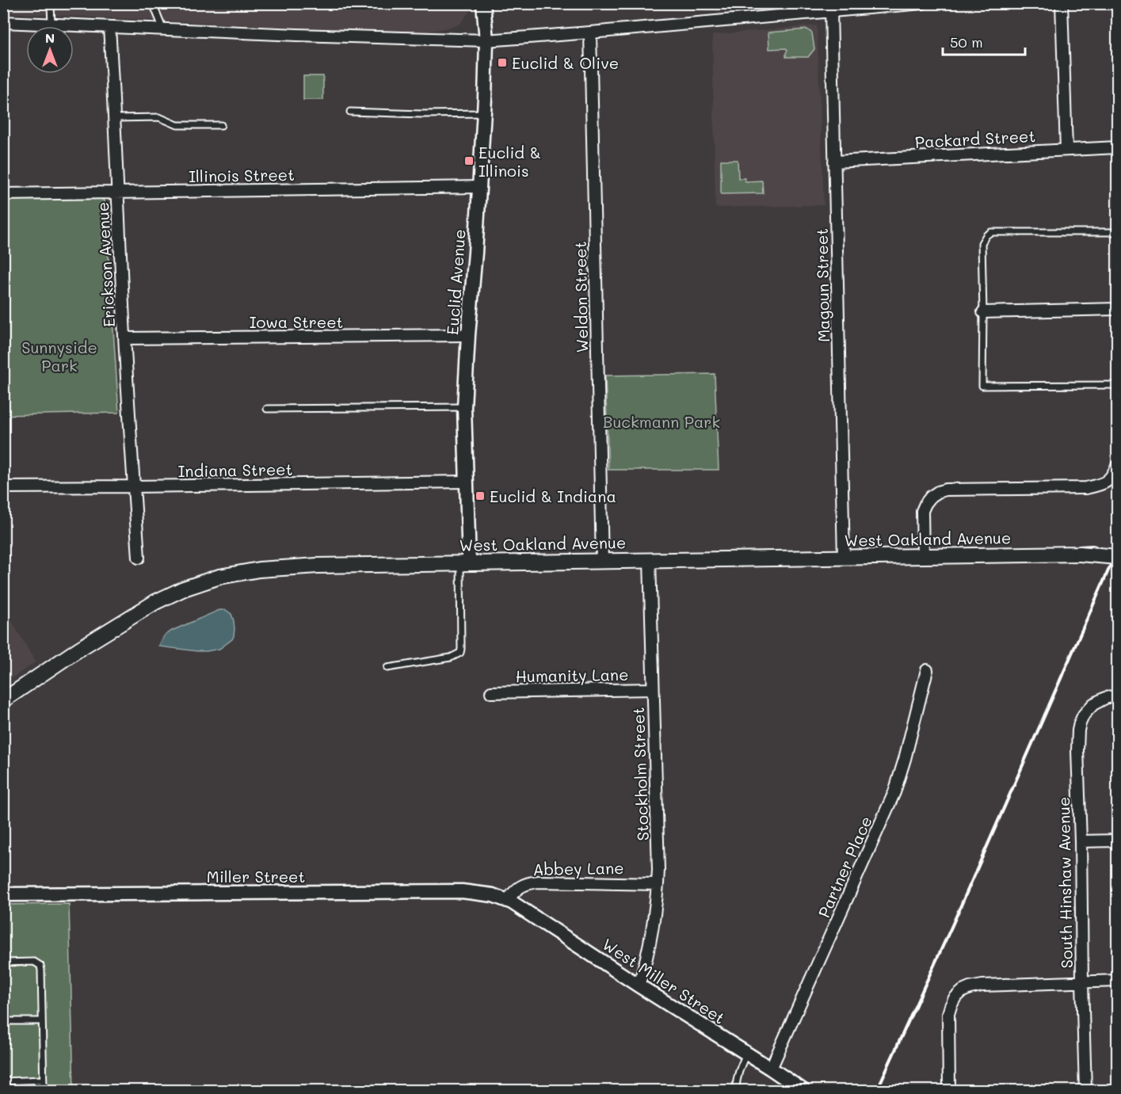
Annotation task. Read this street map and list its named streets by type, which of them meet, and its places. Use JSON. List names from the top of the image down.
{
  "streets": {
    "main road": ["West Oakland Avenue"],
    "street": [
      "Packard Street",
      "Illinois Street",
      "Erickson Avenue",
      "Euclid Avenue",
      "Magoun Street",
      "Weldon Street",
      "Iowa Street",
      "Indiana Street",
      "Humanity Lane",
      "Stockholm Street",
      "Partner Place",
      "Abbey Lane",
      "Miller Street",
      "South Hinshaw Avenue",
      "West Miller Street"
    ]
  },
  "crossings": [
    ["Packard Street", "Magoun Street"],
    ["Illinois Street", "Erickson Avenue"],
    ["Illinois Street", "Euclid Avenue"],
    ["Erickson Avenue", "Iowa Street"],
    ["Erickson Avenue", "Indiana Street"],
    ["Euclid Avenue", "Iowa Street"],
    ["Euclid Avenue", "Indiana Street"],
    ["Euclid Avenue", "West Oakland Avenue"],
    ["Magoun Street", "West Oakland Avenue"],
    ["Weldon Street", "West Oakland Avenue"],
    ["West Oakland Avenue", "Stockholm Street"],
    ["Humanity Lane", "Stockholm Street"],
    ["Stockholm Street", "Abbey Lane"],
    ["Stockholm Street", "West Miller Street"],
    ["Partner Place", "West Miller Street"],
    ["Abbey Lane", "Miller Street"],
    ["Abbey Lane", "West Miller Street"],
    ["Miller Street", "West Miller Street"]
  ],
  "parks": ["Sunnyside Park", "Buckmann Park"],
  "places": {
    "transit": ["Euclid & Olive", "Euclid & Illinois", "Euclid & Indiana"]
  },
  "scale_bar": "50 m",
  "north": "top"
}
